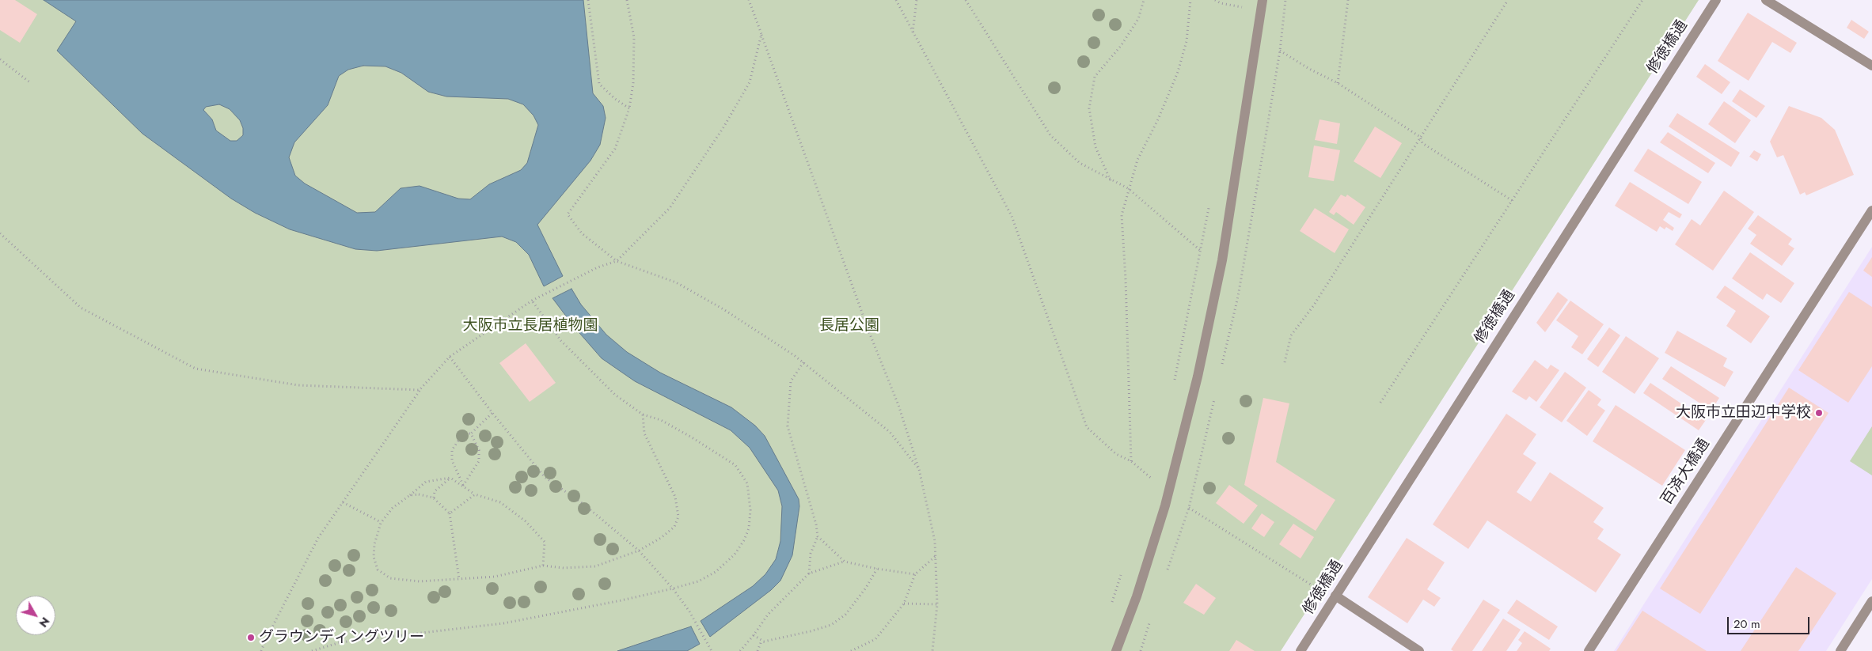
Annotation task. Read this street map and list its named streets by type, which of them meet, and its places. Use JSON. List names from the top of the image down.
{
  "streets": {
    "street": ["修徳橋通", "百済大橋通"]
  },
  "parks": ["大阪市立長居植物園", "長居公園"],
  "places": ["大阪市立田辺中学校", "グラウンディングツリー"],
  "scale_bar": "20 m",
  "north": "bottom right"
}
